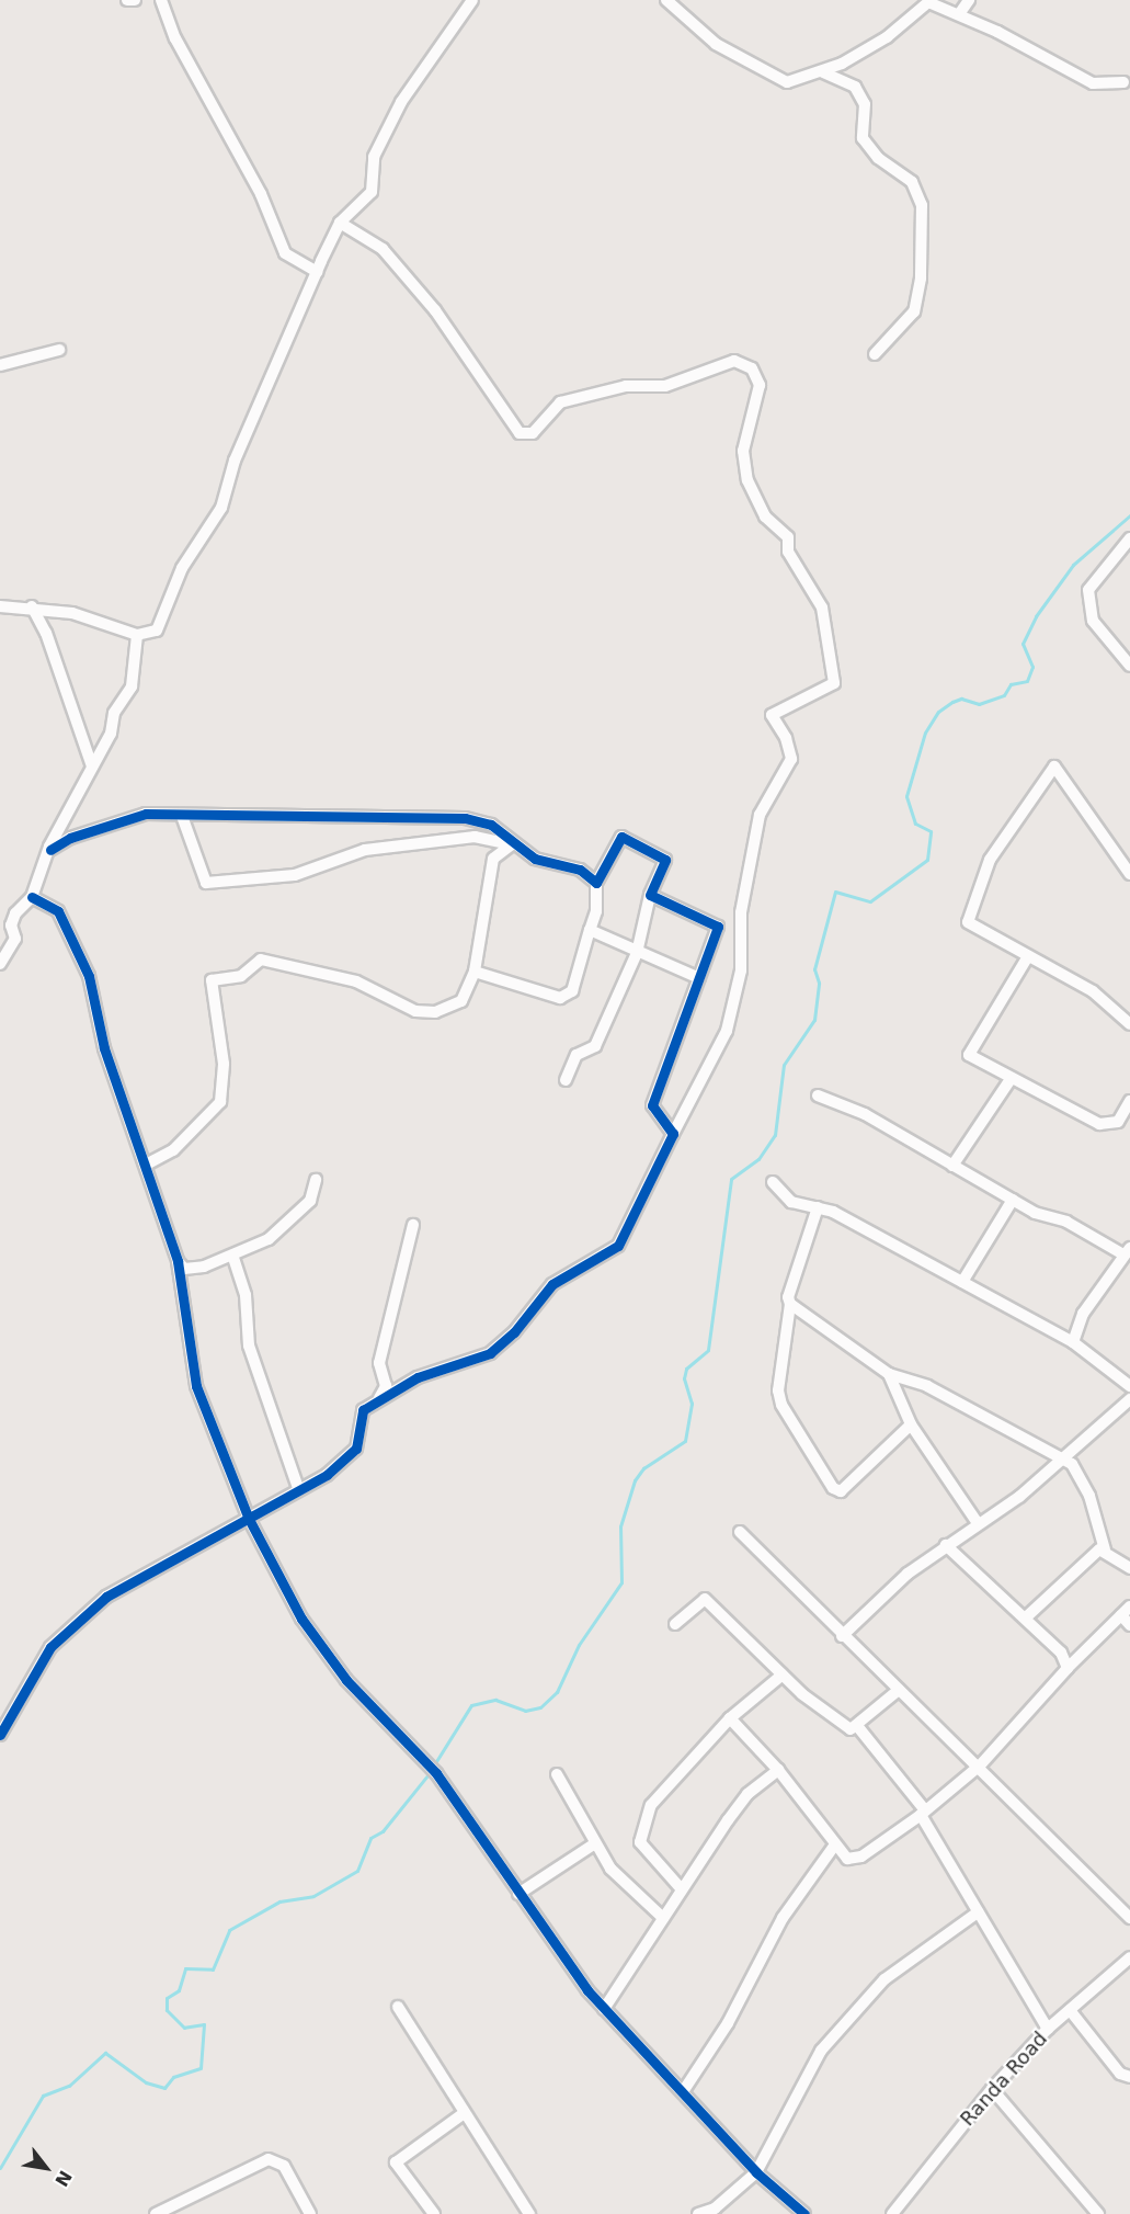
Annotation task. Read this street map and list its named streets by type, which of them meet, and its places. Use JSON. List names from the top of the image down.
{
  "streets": {
    "street": ["Randa Road"]
  },
  "north": "bottom right"
}
